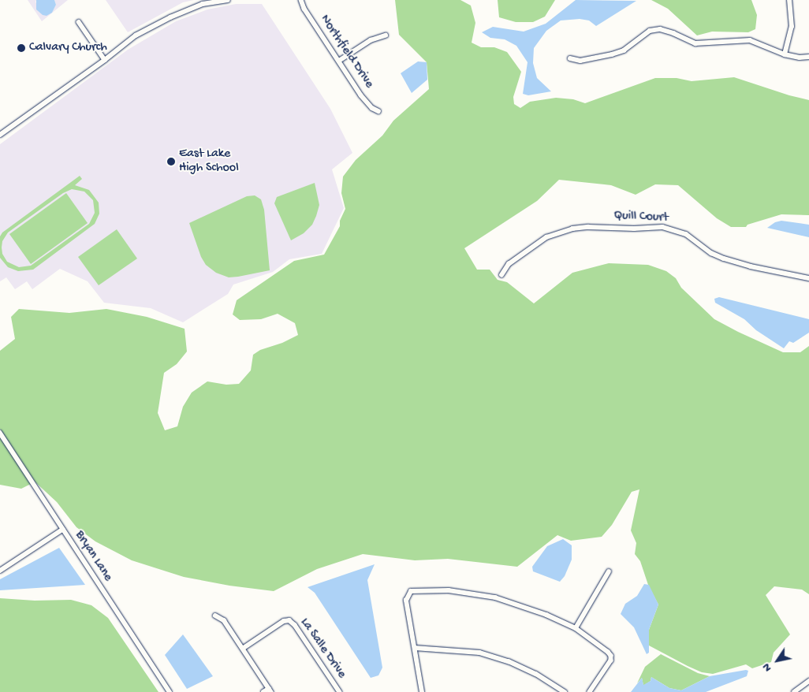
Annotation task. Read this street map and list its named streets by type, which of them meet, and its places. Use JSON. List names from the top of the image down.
{
  "streets": {
    "street": [
      "Northfield Drive",
      "Quill Court",
      "Bryan Lane",
      "La Salle Drive"
    ]
  },
  "places": ["Calvary Church", "East Lake High School"],
  "north": "bottom left"
}
